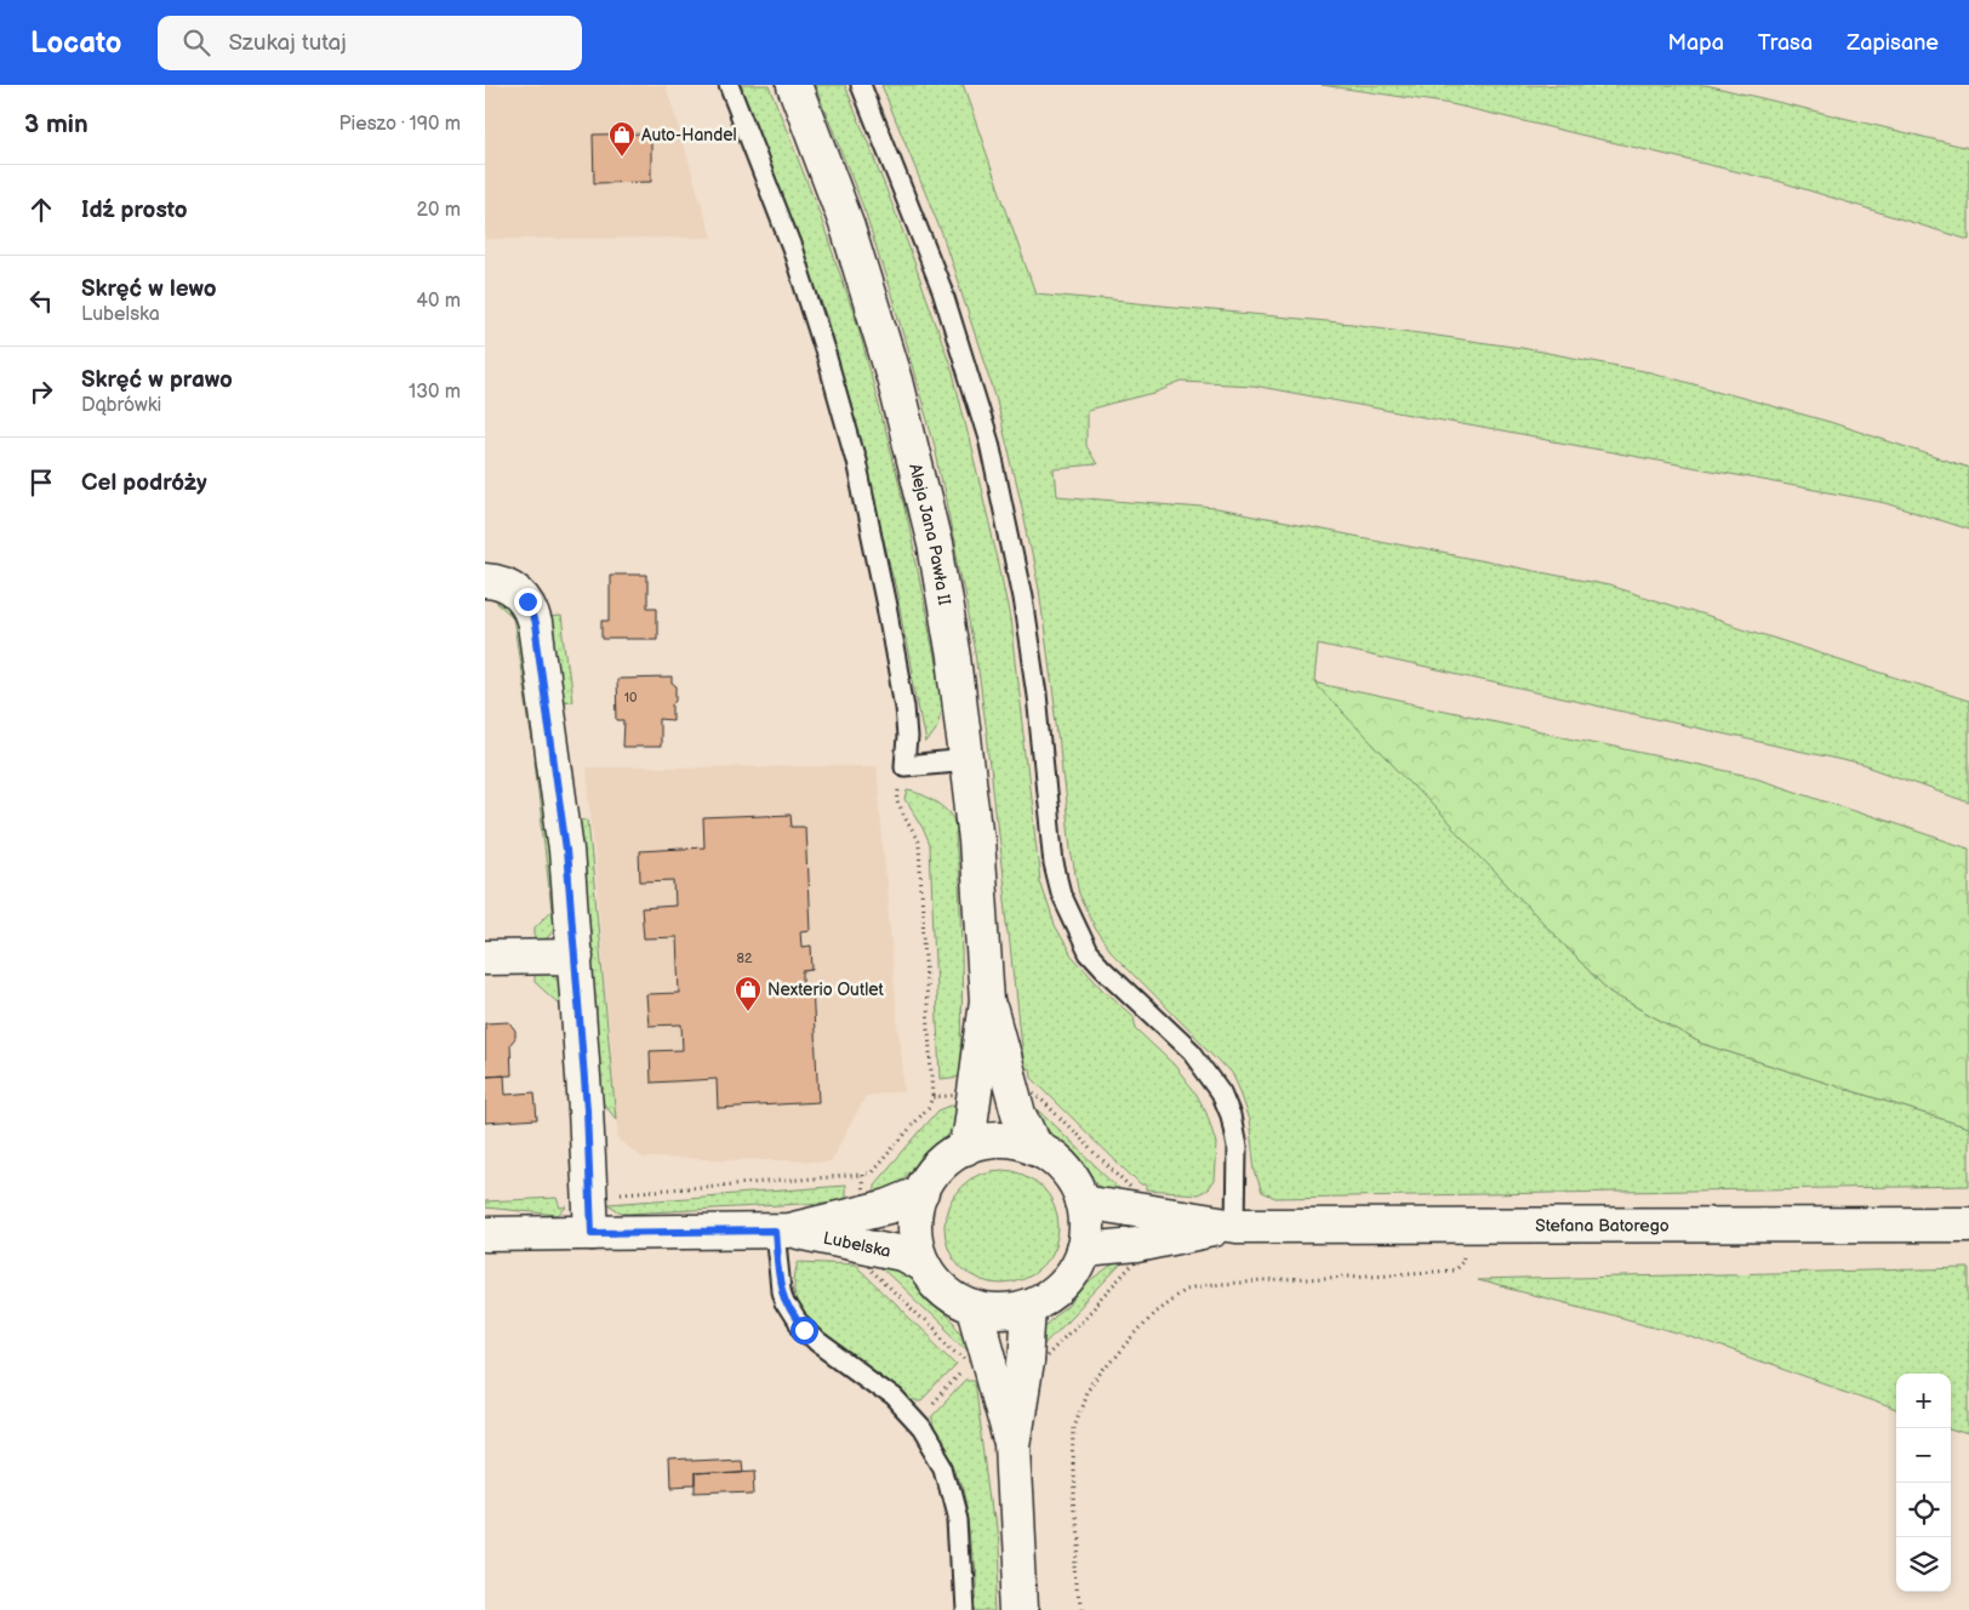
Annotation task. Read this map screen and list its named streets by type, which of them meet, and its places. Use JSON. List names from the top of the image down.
{
  "streets": {
    "street": ["Aleja Jana Pawła II", "Stefana Batorego", "Lubelska"]
  },
  "crossings": [
    ["Aleja Jana Pawła II", "Stefana Batorego"],
    ["Aleja Jana Pawła II", "Lubelska"],
    ["Stefana Batorego", "Lubelska"]
  ],
  "places": {
    "shop": ["Auto-Handel", "Nexterio Outlet"]
  },
  "house_numbers": ["10", "82"],
  "page": {
    "header": "Locato",
    "search": "Szukaj tutaj",
    "nav": ["Mapa", "Trasa", "Zapisane"],
    "heading": ["3 min", "Pieszo · 190 m"],
    "list": [
      ["Idź prosto", "20 m"],
      ["Skręć w lewo", "Lubelska", "40 m"],
      ["Skręć w prawo", "Dąbrówki", "130 m"],
      "Cel podróży"
    ],
    "map_buttons": ["+", "−"]
  }
}
